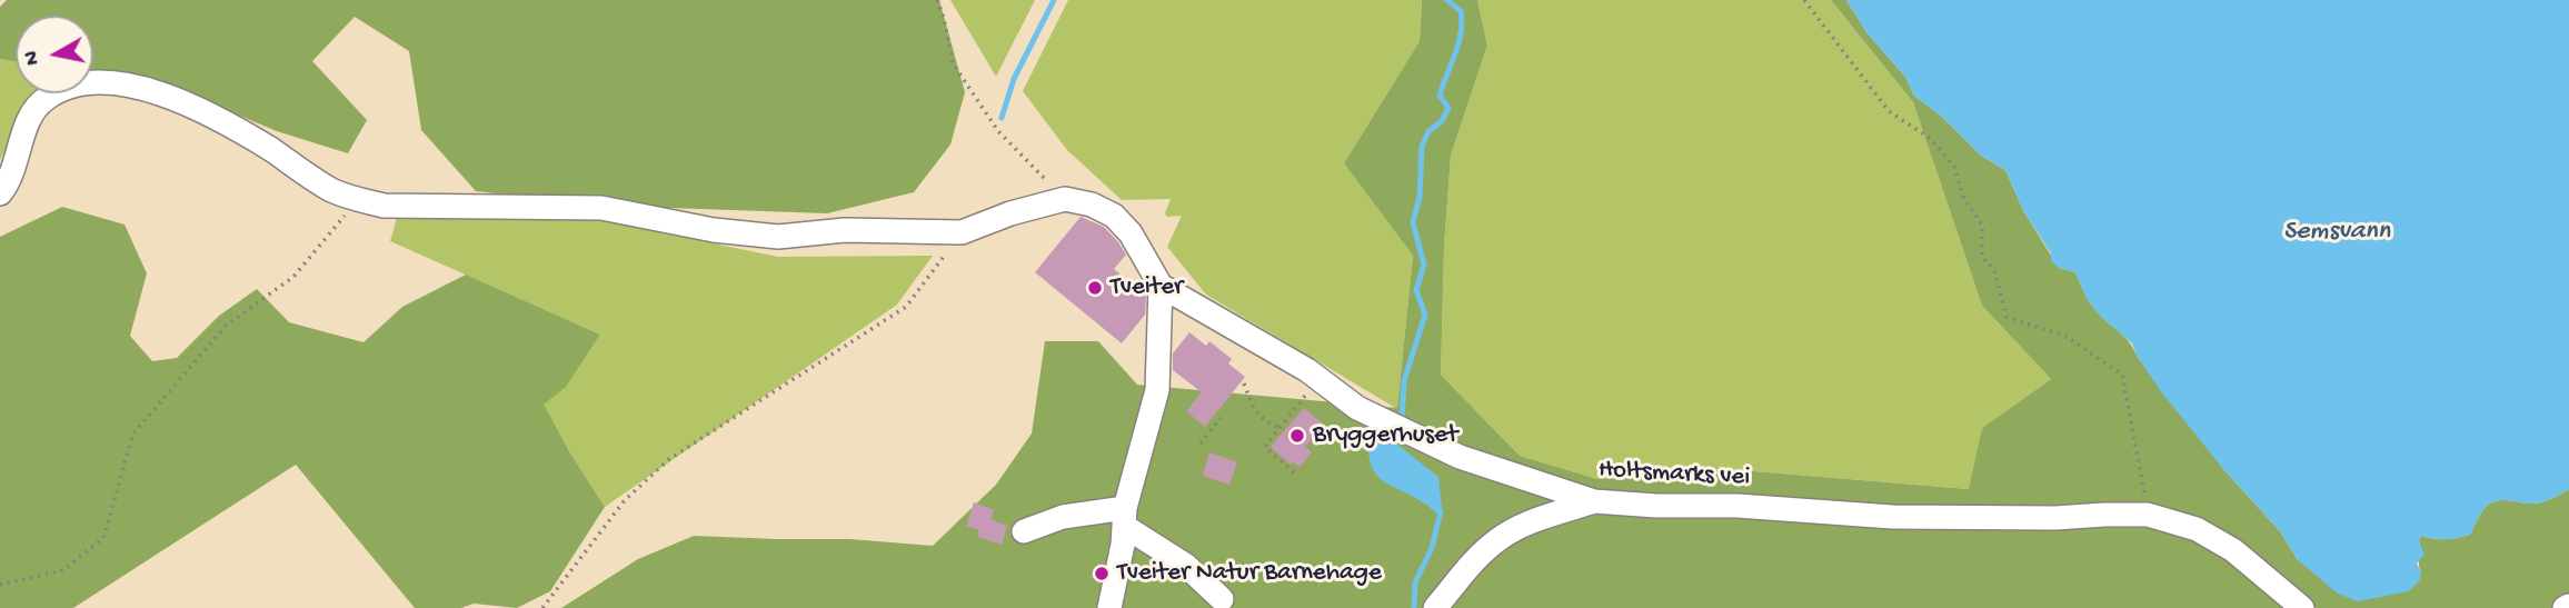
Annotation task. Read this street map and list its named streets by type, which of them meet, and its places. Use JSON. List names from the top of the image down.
{
  "streets": {
    "street": ["Holtsmarks vei"]
  },
  "water": ["Semsvann"],
  "places": ["Tveiter", "Bryggerhuset", "Tveiter Natur Barnehage"],
  "north": "left"
}
